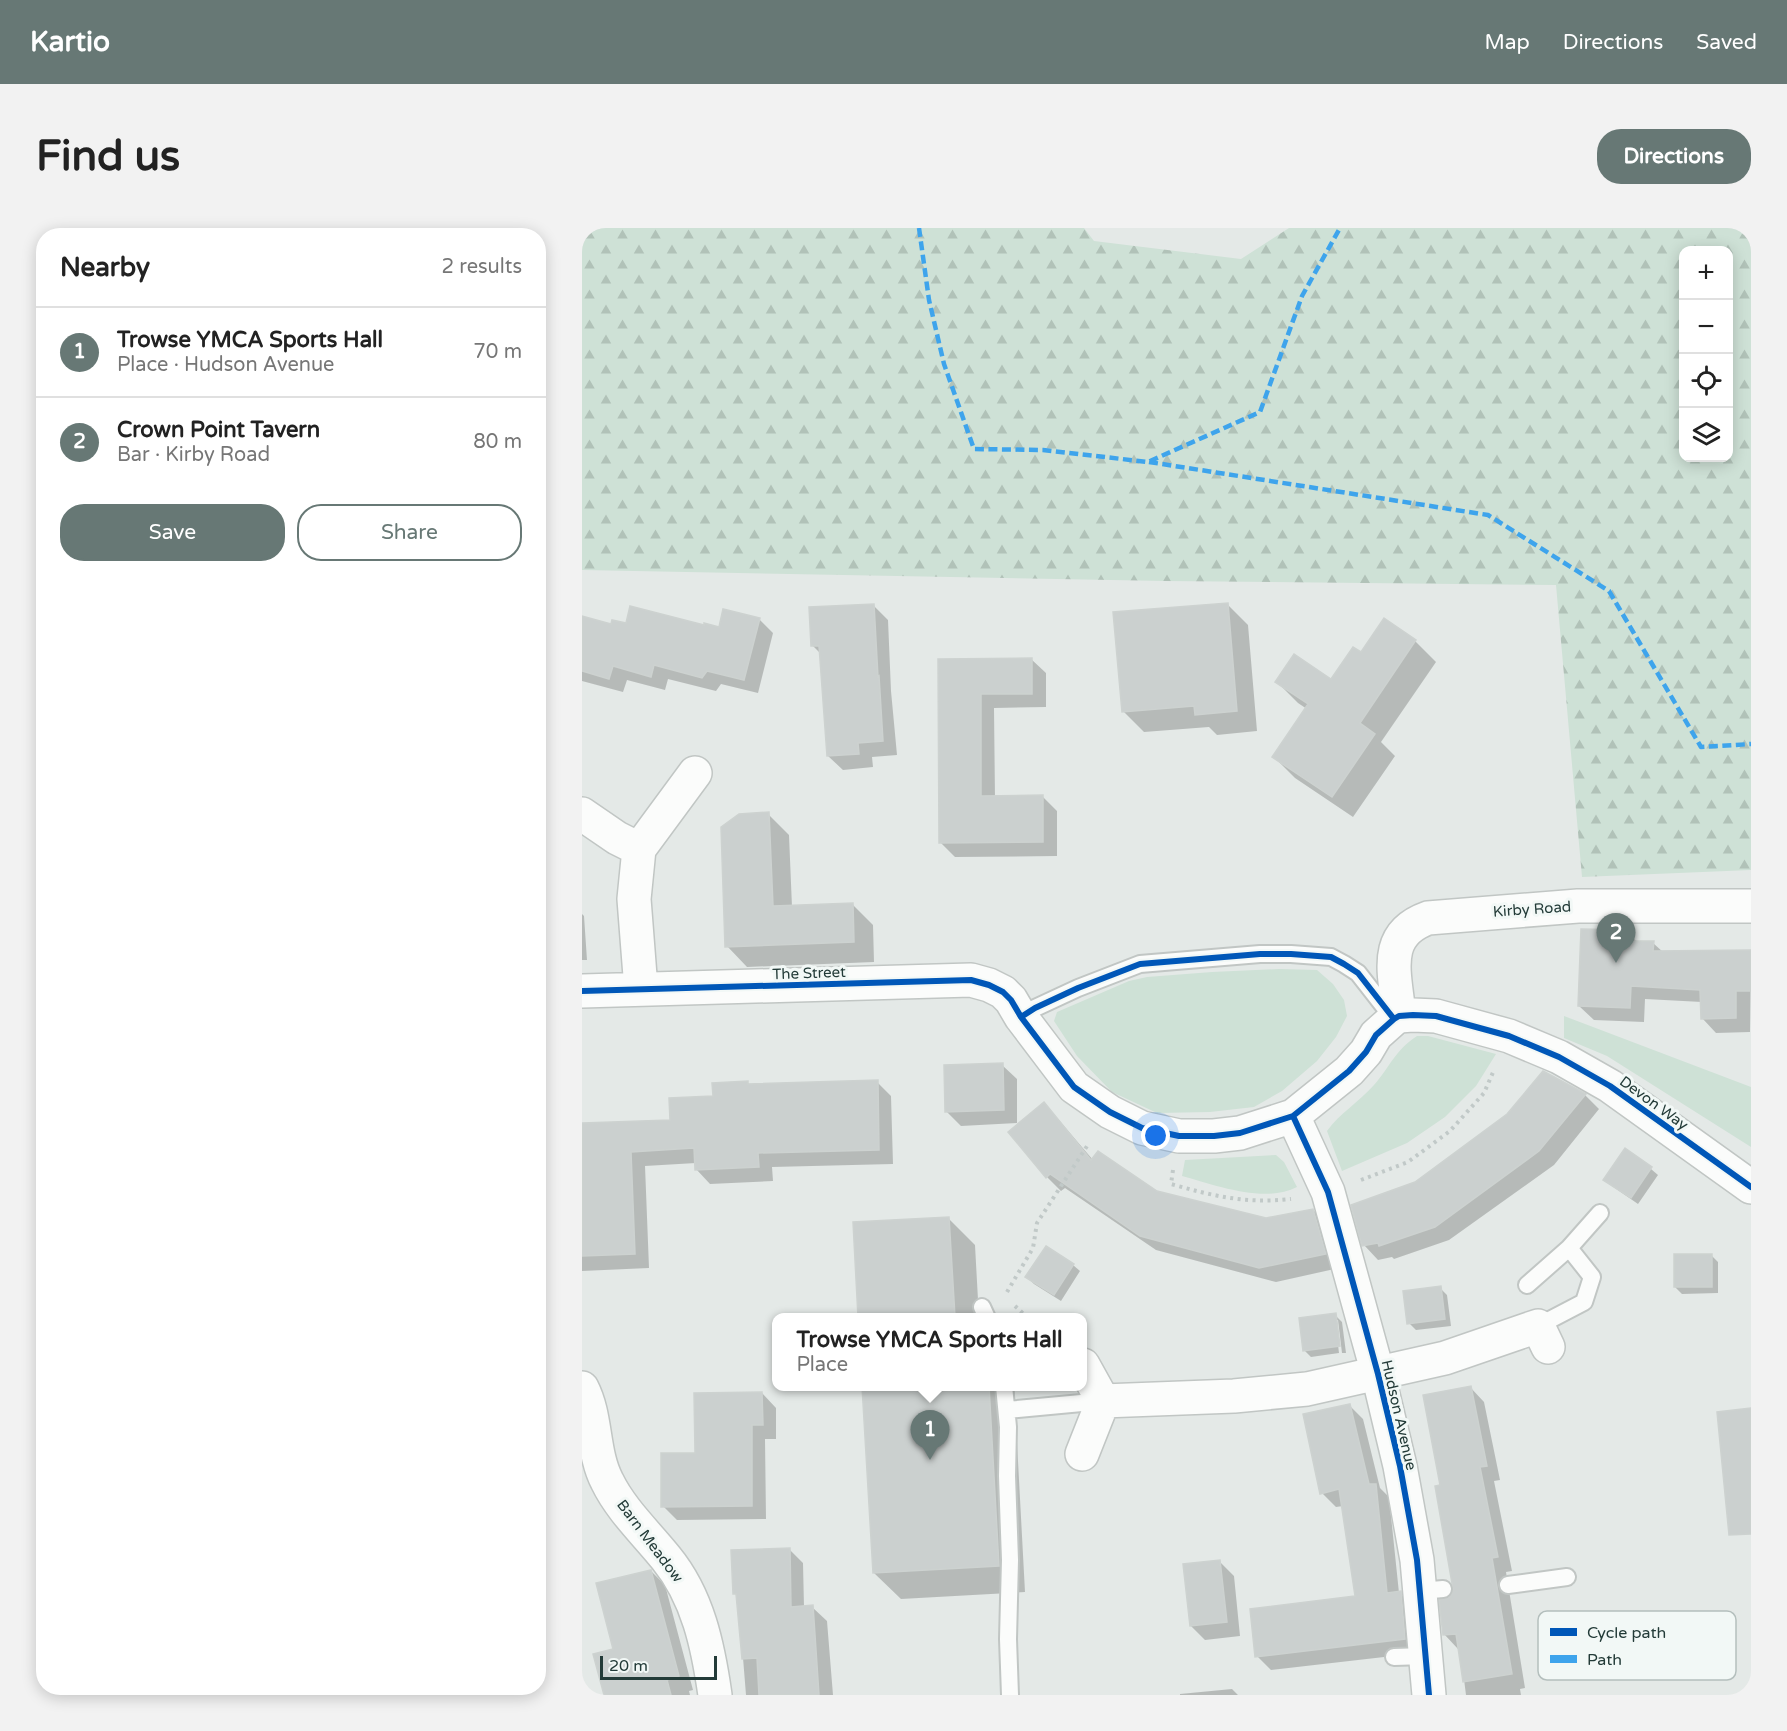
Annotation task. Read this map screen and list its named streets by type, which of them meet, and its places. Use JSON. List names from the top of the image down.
{
  "streets": {
    "street": [
      "Kirby Road",
      "The Street",
      "Devon Way",
      "Hudson Avenue",
      "Barn Meadow"
    ]
  },
  "crossings": [
    ["Kirby Road", "Devon Way"],
    ["The Street", "Hudson Avenue"]
  ],
  "legend": ["Cycle path", "Path"],
  "scale_bar": "20 m",
  "page": {
    "header": "Kartio",
    "nav": ["Map", "Directions", "Saved"],
    "buttons": [
      "Directions",
      ["Save", "Share"]
    ],
    "title": "Find us",
    "heading": ["Nearby", "2 results"],
    "map_buttons": ["+", "−"],
    "list": [
      {
        "mark": "1",
        "name": "Trowse YMCA Sports Hall",
        "note": "Place · Hudson Avenue",
        "value": "70 m"
      },
      {
        "mark": "2",
        "name": "Crown Point Tavern",
        "note": "Bar · Kirby Road",
        "value": "80 m"
      }
    ],
    "pins": ["2", "1"],
    "popup": ["Trowse YMCA Sports Hall", "Place"],
    "scale": "20 m"
  }
}
